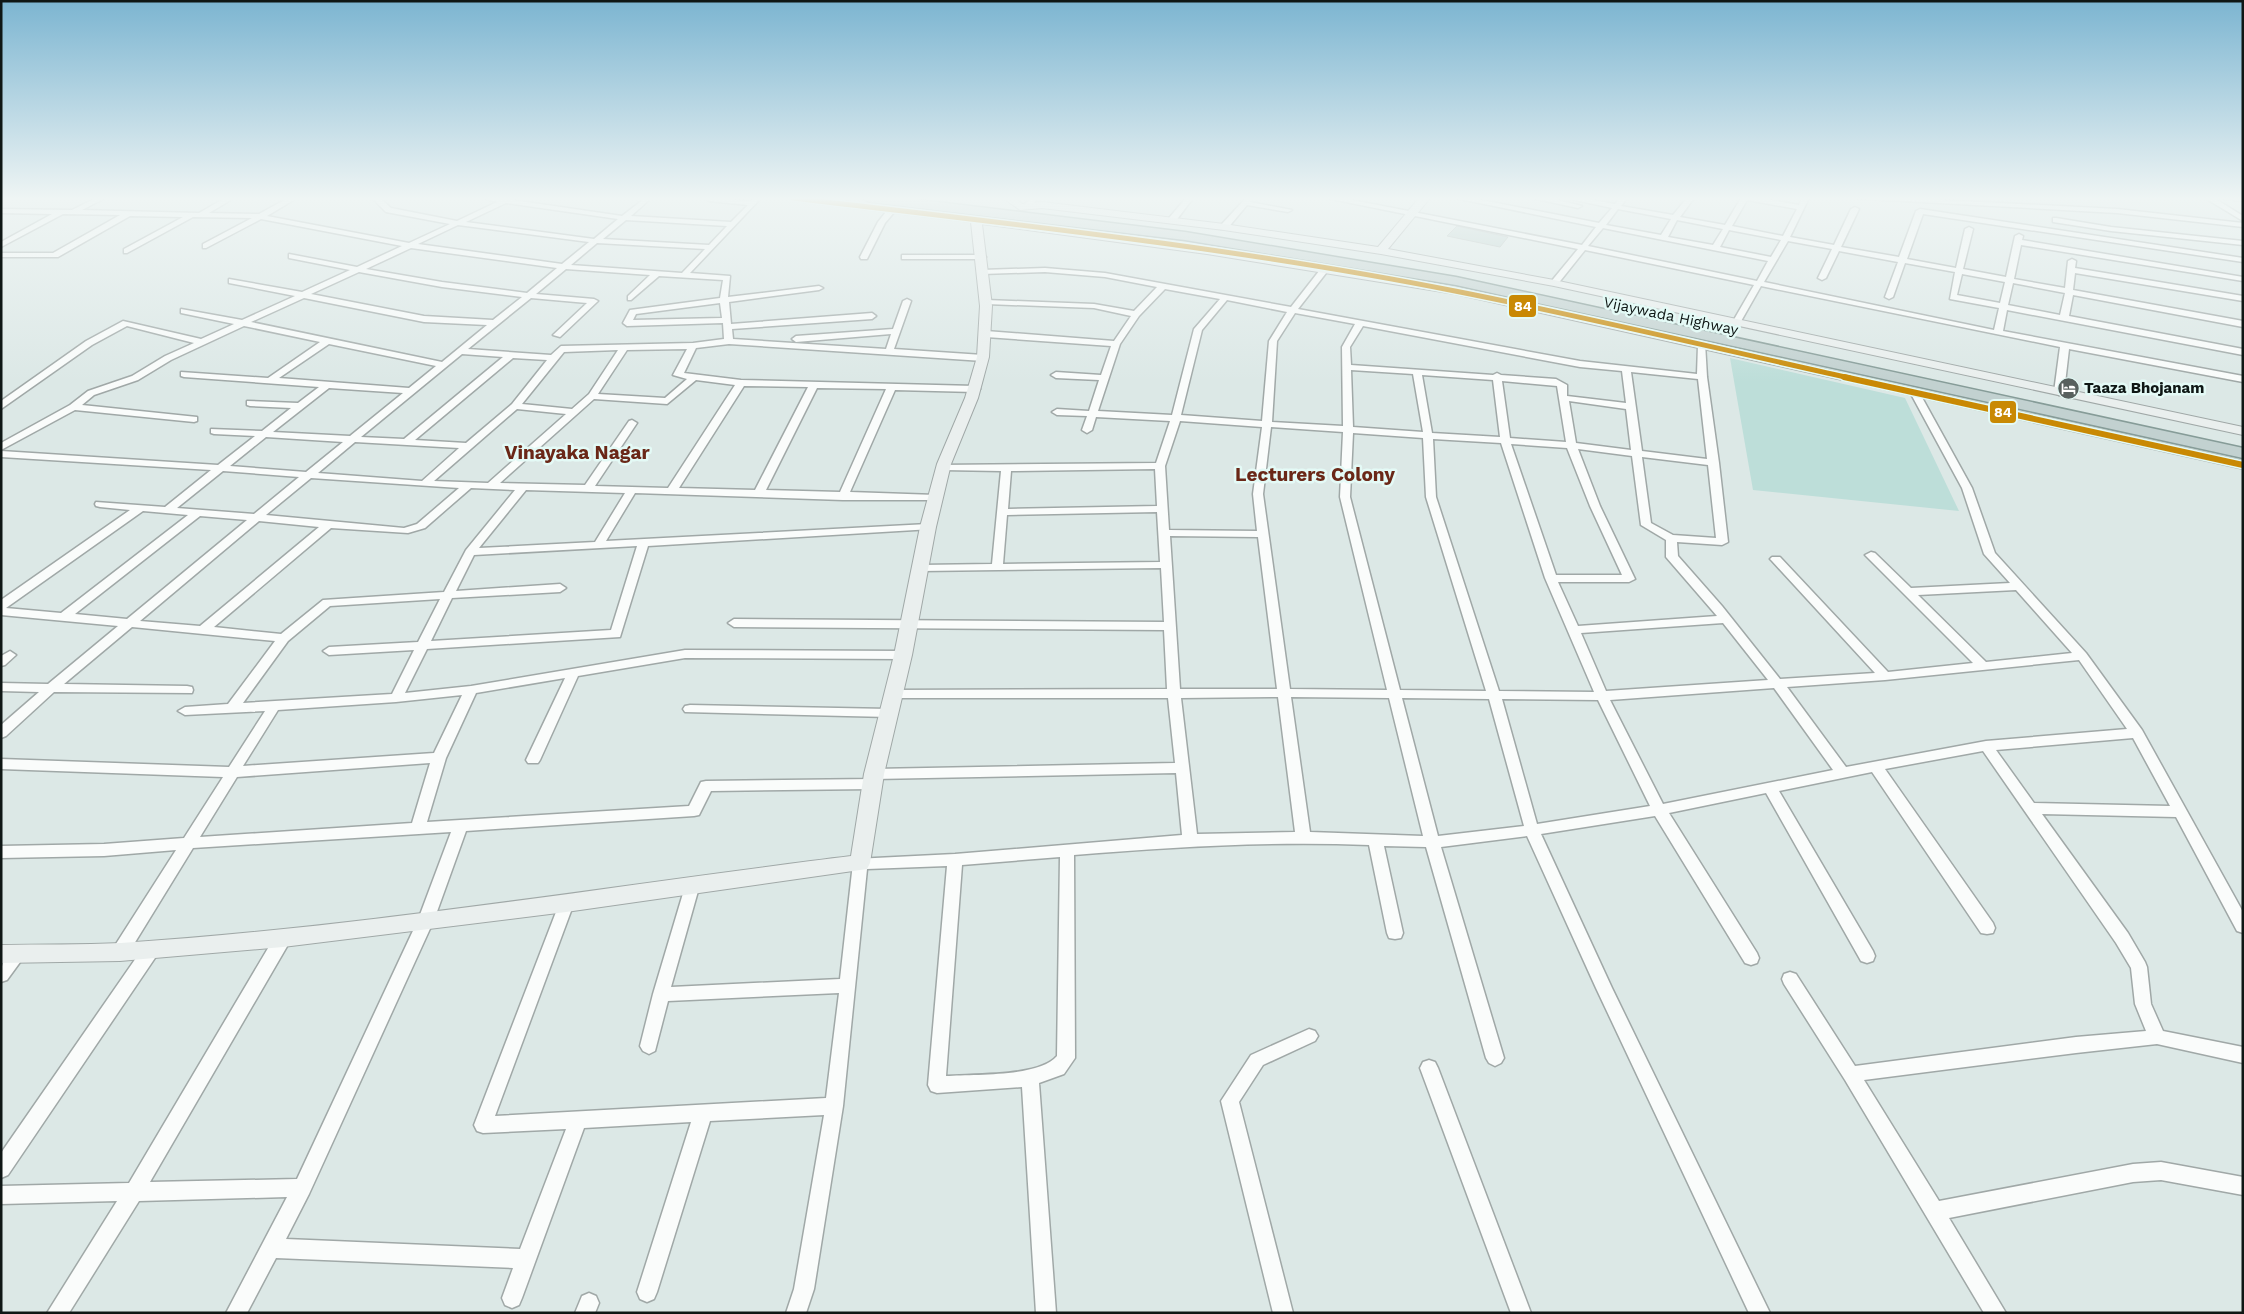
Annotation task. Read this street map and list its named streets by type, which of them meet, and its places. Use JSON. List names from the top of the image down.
{
  "streets": {
    "highway": ["Vijaywada Highway"]
  },
  "districts": ["Vinayaka Nagar", "Lecturers Colony"],
  "places": {
    "hotel": ["Taaza Bhojanam"]
  },
  "lines": ["transit line 84"]
}
